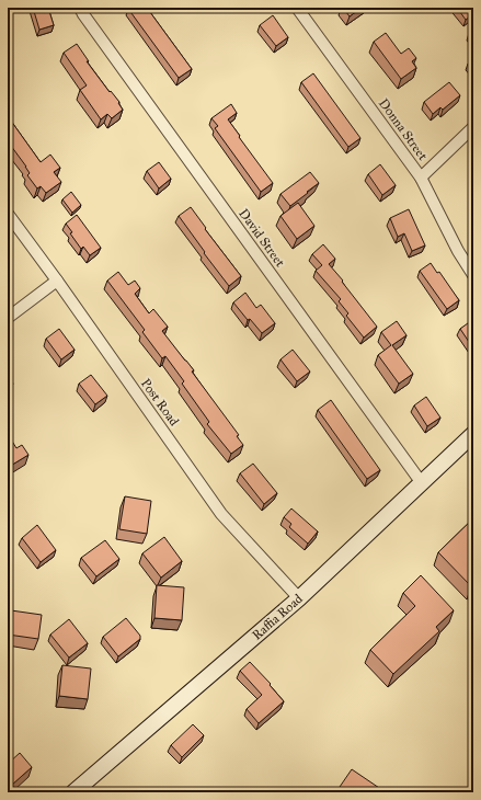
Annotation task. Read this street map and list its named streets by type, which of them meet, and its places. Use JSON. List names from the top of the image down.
{
  "streets": {
    "main road": ["Raffia Road"],
    "street": ["Donna Street", "David Street", "Post Road"]
  },
  "crossings": [
    ["David Street", "Raffia Road"],
    ["Post Road", "Raffia Road"]
  ]
}
